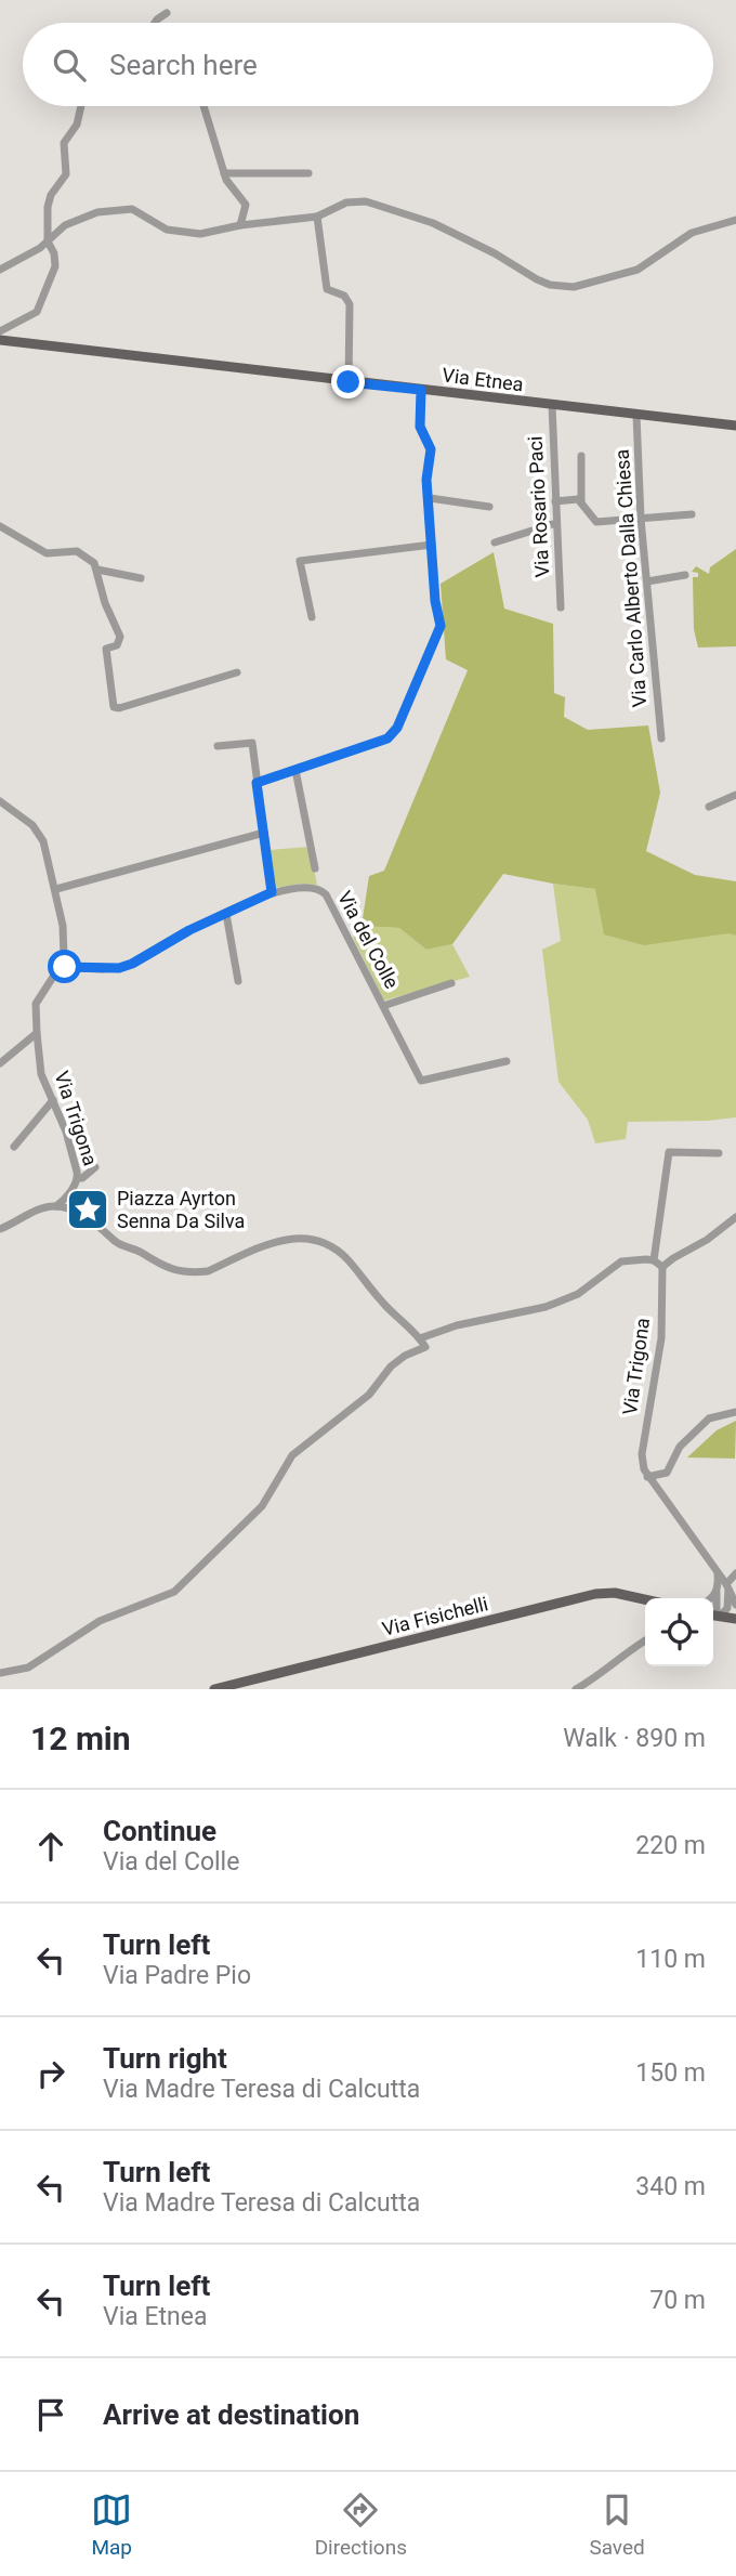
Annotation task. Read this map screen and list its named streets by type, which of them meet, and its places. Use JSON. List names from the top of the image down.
{
  "streets": {
    "main road": ["Via Etnea", "Via Fisichelli"],
    "street": [
      "Via Rosario Paci",
      "Via Carlo Alberto Dalla Chiesa",
      "Via del Colle",
      "Via Trigona"
    ]
  },
  "crossings": [
    ["Via Etnea", "Via Rosario Paci"],
    ["Via Etnea", "Via Carlo Alberto Dalla Chiesa"]
  ],
  "places": {
    "place": ["Piazza Ayrton Senna Da Silva"]
  },
  "page": {
    "search": "Search here",
    "heading": ["12 min", "Walk · 890 m"],
    "list": [
      ["Continue", "Via del Colle", "220 m"],
      ["Turn left", "Via Padre Pio", "110 m"],
      ["Turn right", "Via Madre Teresa di Calcutta", "150 m"],
      ["Turn left", "Via Madre Teresa di Calcutta", "340 m"],
      ["Turn left", "Via Etnea", "70 m"],
      "Arrive at destination"
    ],
    "nav": ["Map", "Directions", "Saved"]
  }
}
